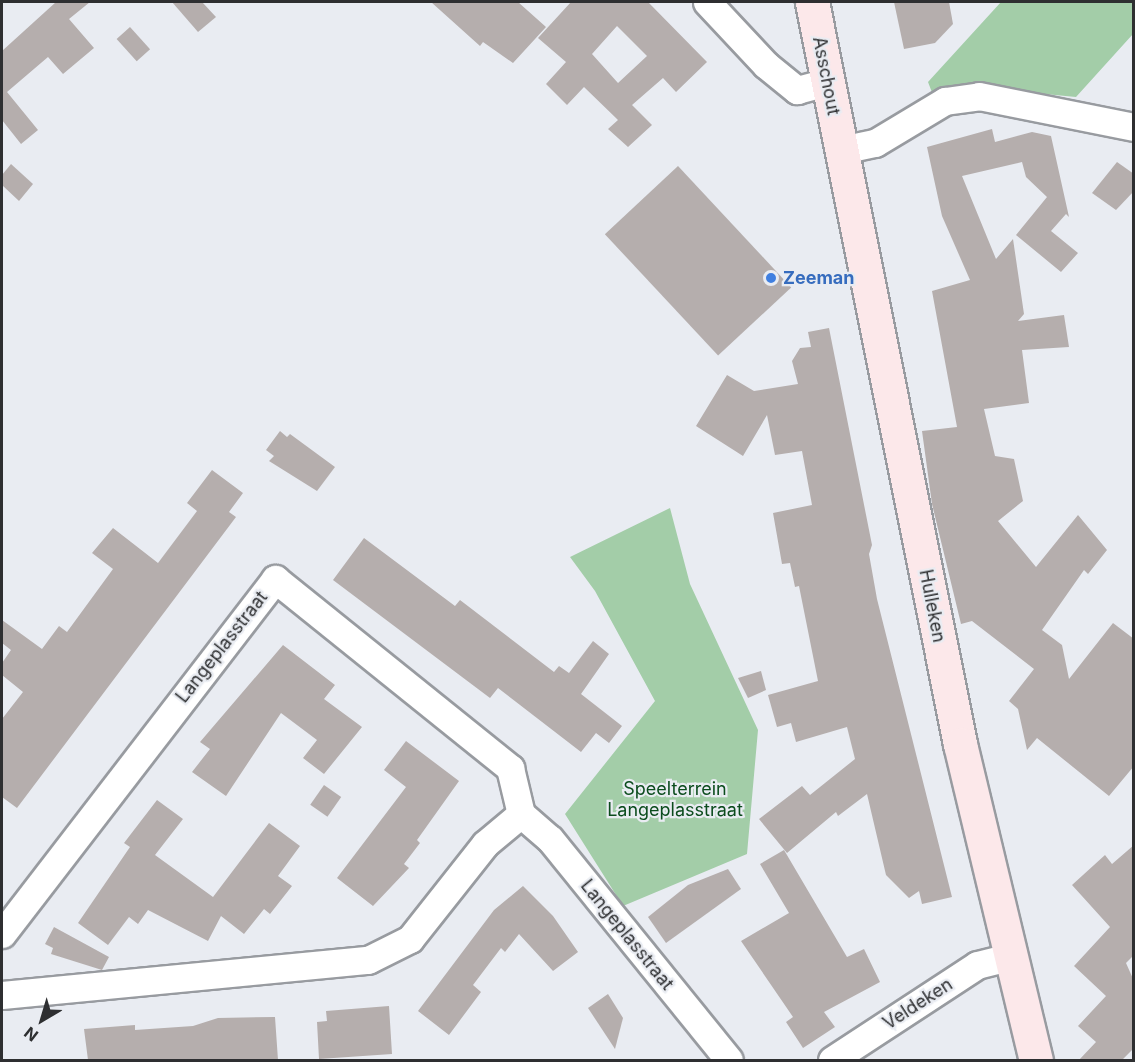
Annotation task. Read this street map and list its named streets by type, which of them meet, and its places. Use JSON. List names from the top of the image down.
{
  "streets": {
    "main road": ["Asschout", "Hulleken"],
    "street": ["Langeplasstraat", "Veldeken"]
  },
  "crossings": [
    ["Asschout", "Hulleken"],
    ["Hulleken", "Veldeken"]
  ],
  "parks": ["Speelterrein Langeplasstraat"],
  "places": ["Zeeman"],
  "north": "bottom left"
}
